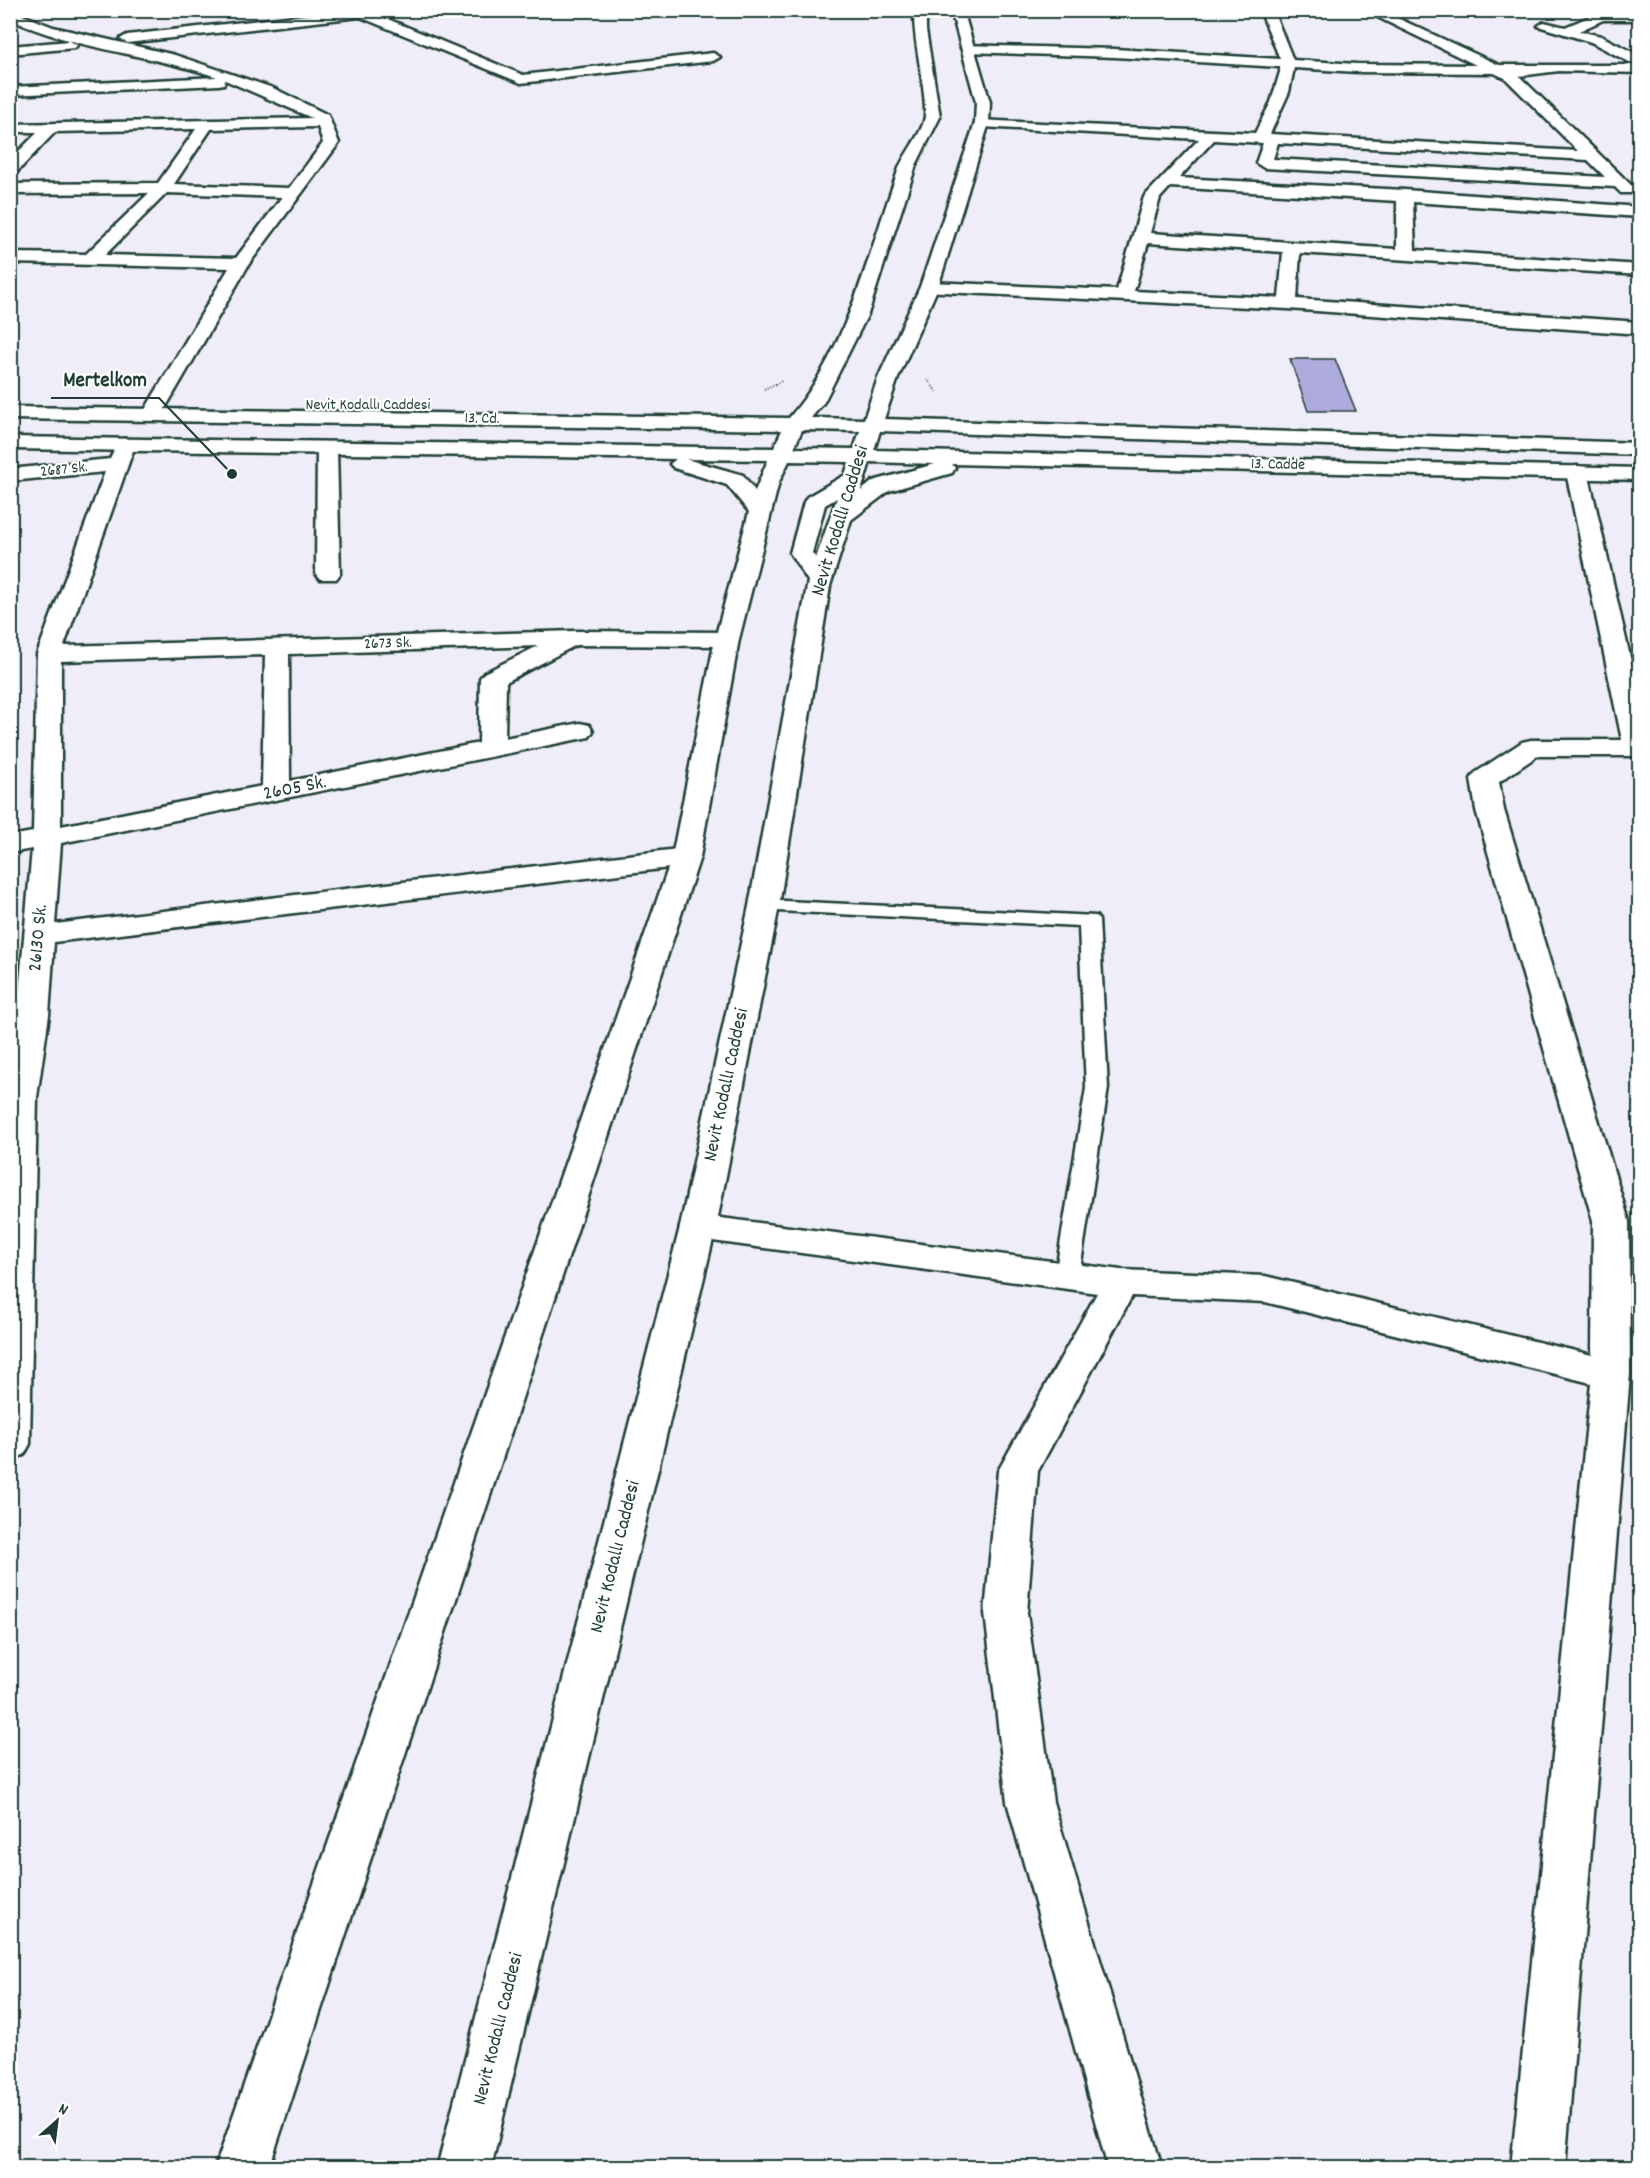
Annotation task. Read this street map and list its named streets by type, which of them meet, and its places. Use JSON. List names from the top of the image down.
{
  "streets": {
    "street": [
      "Nevit Kodallı Caddesi",
      "13. Cd.",
      "13. Cadde",
      "2687 Sk.",
      "2673 Sk.",
      "2605 Sk.",
      "26130 Sk."
    ]
  },
  "crossings": [
    ["Nevit Kodallı Caddesi", "13. Cd."],
    ["13. Cd.", "13. Cadde"],
    ["13. Cd.", "2687 Sk."],
    ["13. Cd.", "26130 Sk."],
    ["2687 Sk.", "26130 Sk."],
    ["2673 Sk.", "26130 Sk."],
    ["2605 Sk.", "26130 Sk."]
  ],
  "places": ["Mertelkom"],
  "north": "top right"
}
